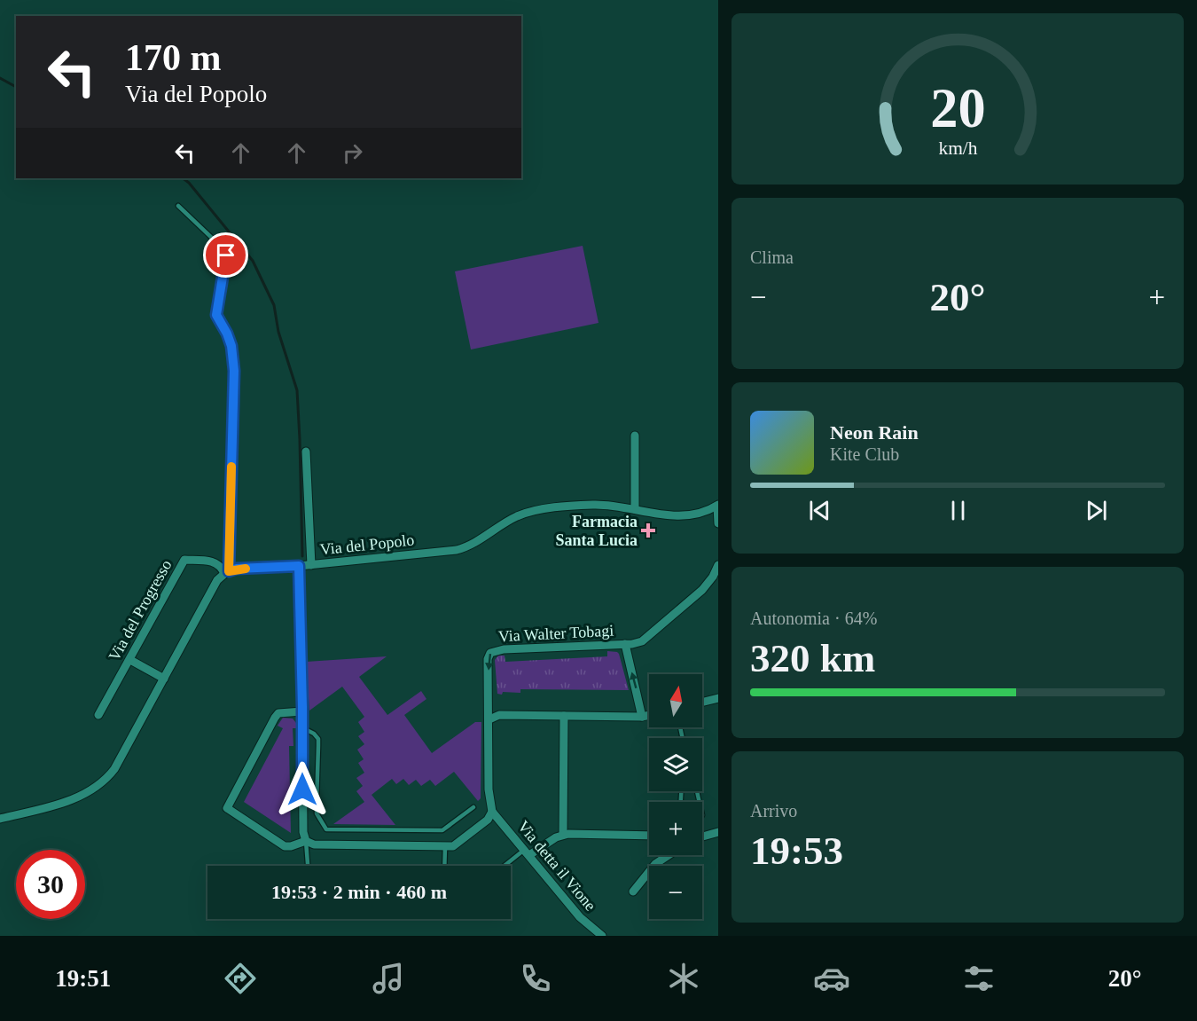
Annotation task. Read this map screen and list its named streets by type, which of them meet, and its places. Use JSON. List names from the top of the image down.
{
  "streets": {
    "street": [
      "Via del Popolo",
      "Via del Progresso",
      "Via Walter Tobagi",
      "Via detta il Vione"
    ]
  },
  "crossings": [
    ["Via del Popolo", "Via del Progresso"],
    ["Via Walter Tobagi", "Via detta il Vione"]
  ],
  "places": {
    "health": ["Farmacia Santa Lucia"]
  },
  "north": "top",
  "page": {
    "turn": ["170 m", "Via del Popolo"],
    "tile": [
      "Clima",
      ["Autonomia · 64%", "320 km"],
      ["Arrivo", "19:53"]
    ],
    "heat": ["−", "20°", "+"],
    "song": ["Neon Rain", "Kite Club"],
    "map_buttons": ["+", "−"],
    "limit": "30",
    "trip": "19:53 · 2 min · 460 m",
    "tabs": ["19:51", "20°"],
    "gauge": ["20", "km/h"]
  }
}
